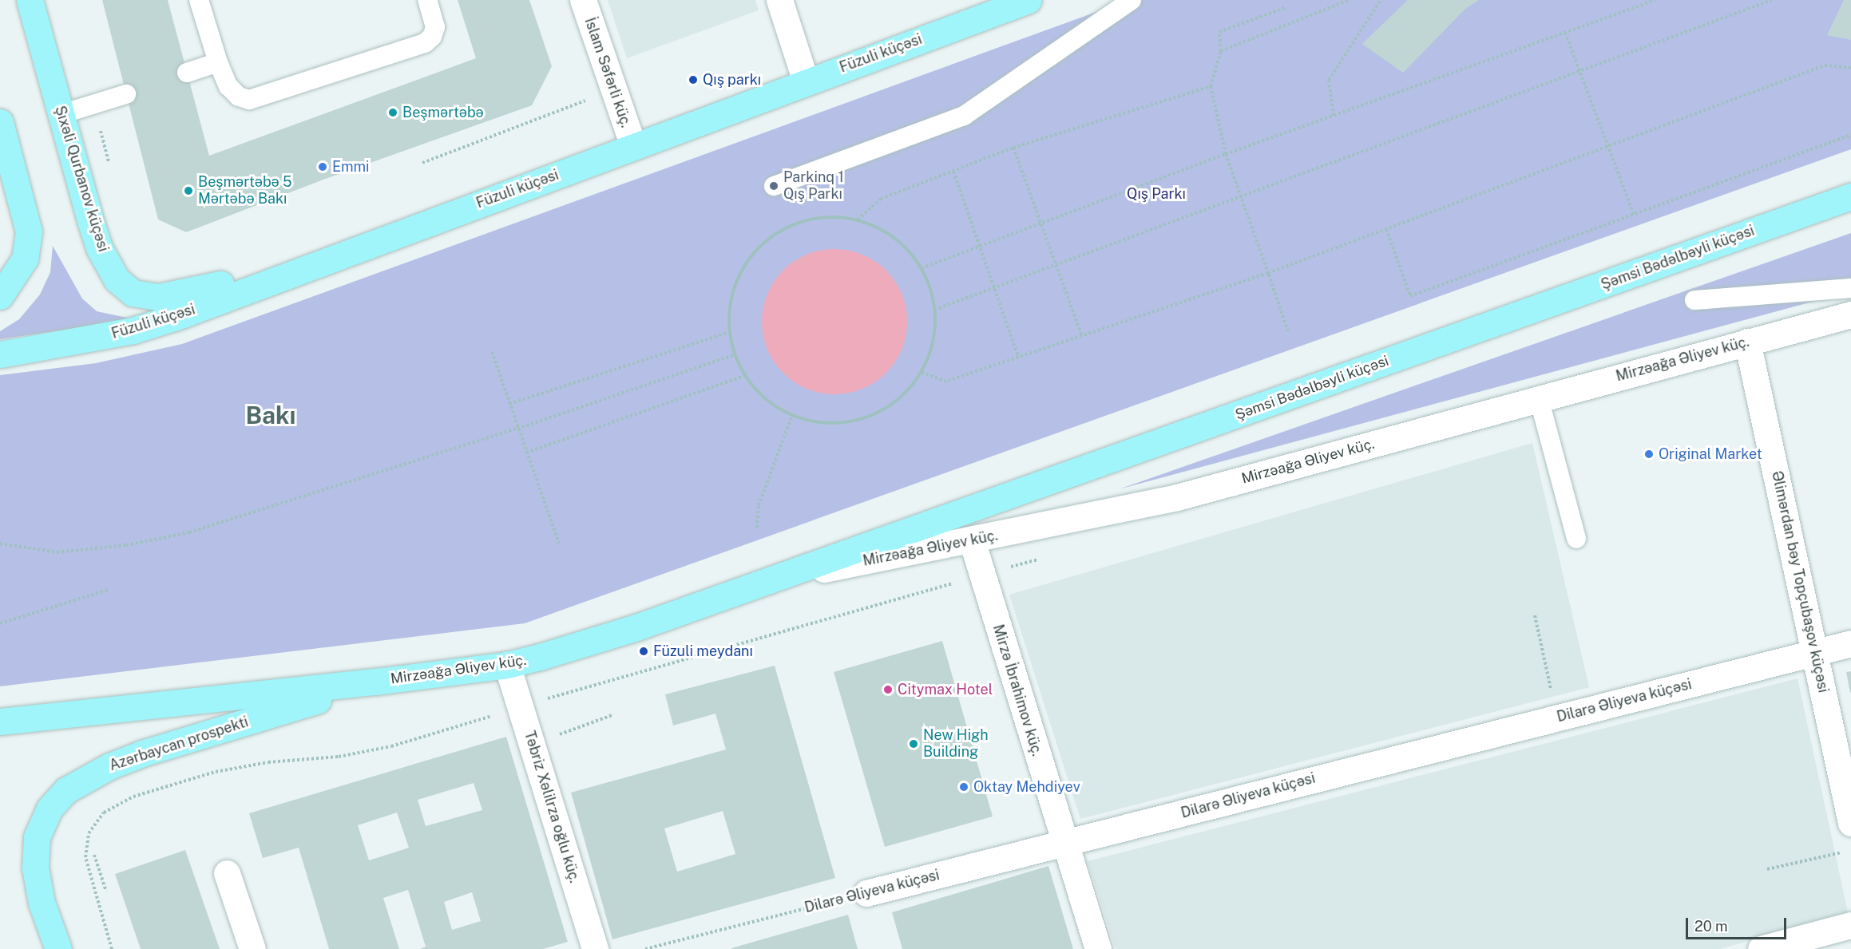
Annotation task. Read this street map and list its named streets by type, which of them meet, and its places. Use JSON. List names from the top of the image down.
{
  "streets": {
    "main road": [
      "Füzuli küçəsi",
      "Şıxəli Qurbanov küçəsi",
      "Şəmsi Bədəlbəyli küçəsi",
      "Mirzəağa Əliyev küç.",
      "Azərbaycan prospekti"
    ],
    "street": [
      "İslam Səfərli küç.",
      "Əlimərdan bəy Topçubaşov küçəsi",
      "Mirzə İbrahimov küç.",
      "Dilarə Əliyeva küçəsi",
      "Təbriz Xəlilrza oğlu küç."
    ]
  },
  "crossings": [
    ["Füzuli küçəsi", "İslam Səfərli küç."],
    ["Füzuli küçəsi", "Şıxəli Qurbanov küçəsi"],
    ["Şəmsi Bədəlbəyli küçəsi", "Mirzəağa Əliyev küç."],
    ["Mirzəağa Əliyev küç.", "Əlimərdan bəy Topçubaşov küçəsi"],
    ["Mirzəağa Əliyev küç.", "Mirzə İbrahimov küç."],
    ["Mirzəağa Əliyev küç.", "Azərbaycan prospekti"],
    ["Mirzəağa Əliyev küç.", "Təbriz Xəlilrza oğlu küç."],
    ["Əlimərdan bəy Topçubaşov küçəsi", "Dilarə Əliyeva küçəsi"],
    ["Mirzə İbrahimov küç.", "Dilarə Əliyeva küçəsi"]
  ],
  "districts": ["Bakı"],
  "parks": ["Qış Parkı"],
  "places": [
    "Qış parkı",
    "Beşmərtəbə",
    "Emmi",
    "Parkinq 1 Qış Parkı",
    "Beşmərtəbə 5 Mərtəbə Bakı",
    "Original Market",
    "Füzuli meydanı",
    "Citymax Hotel",
    "New High Building",
    "Oktay Mehdiyev"
  ],
  "scale_bar": "20 m"
}
